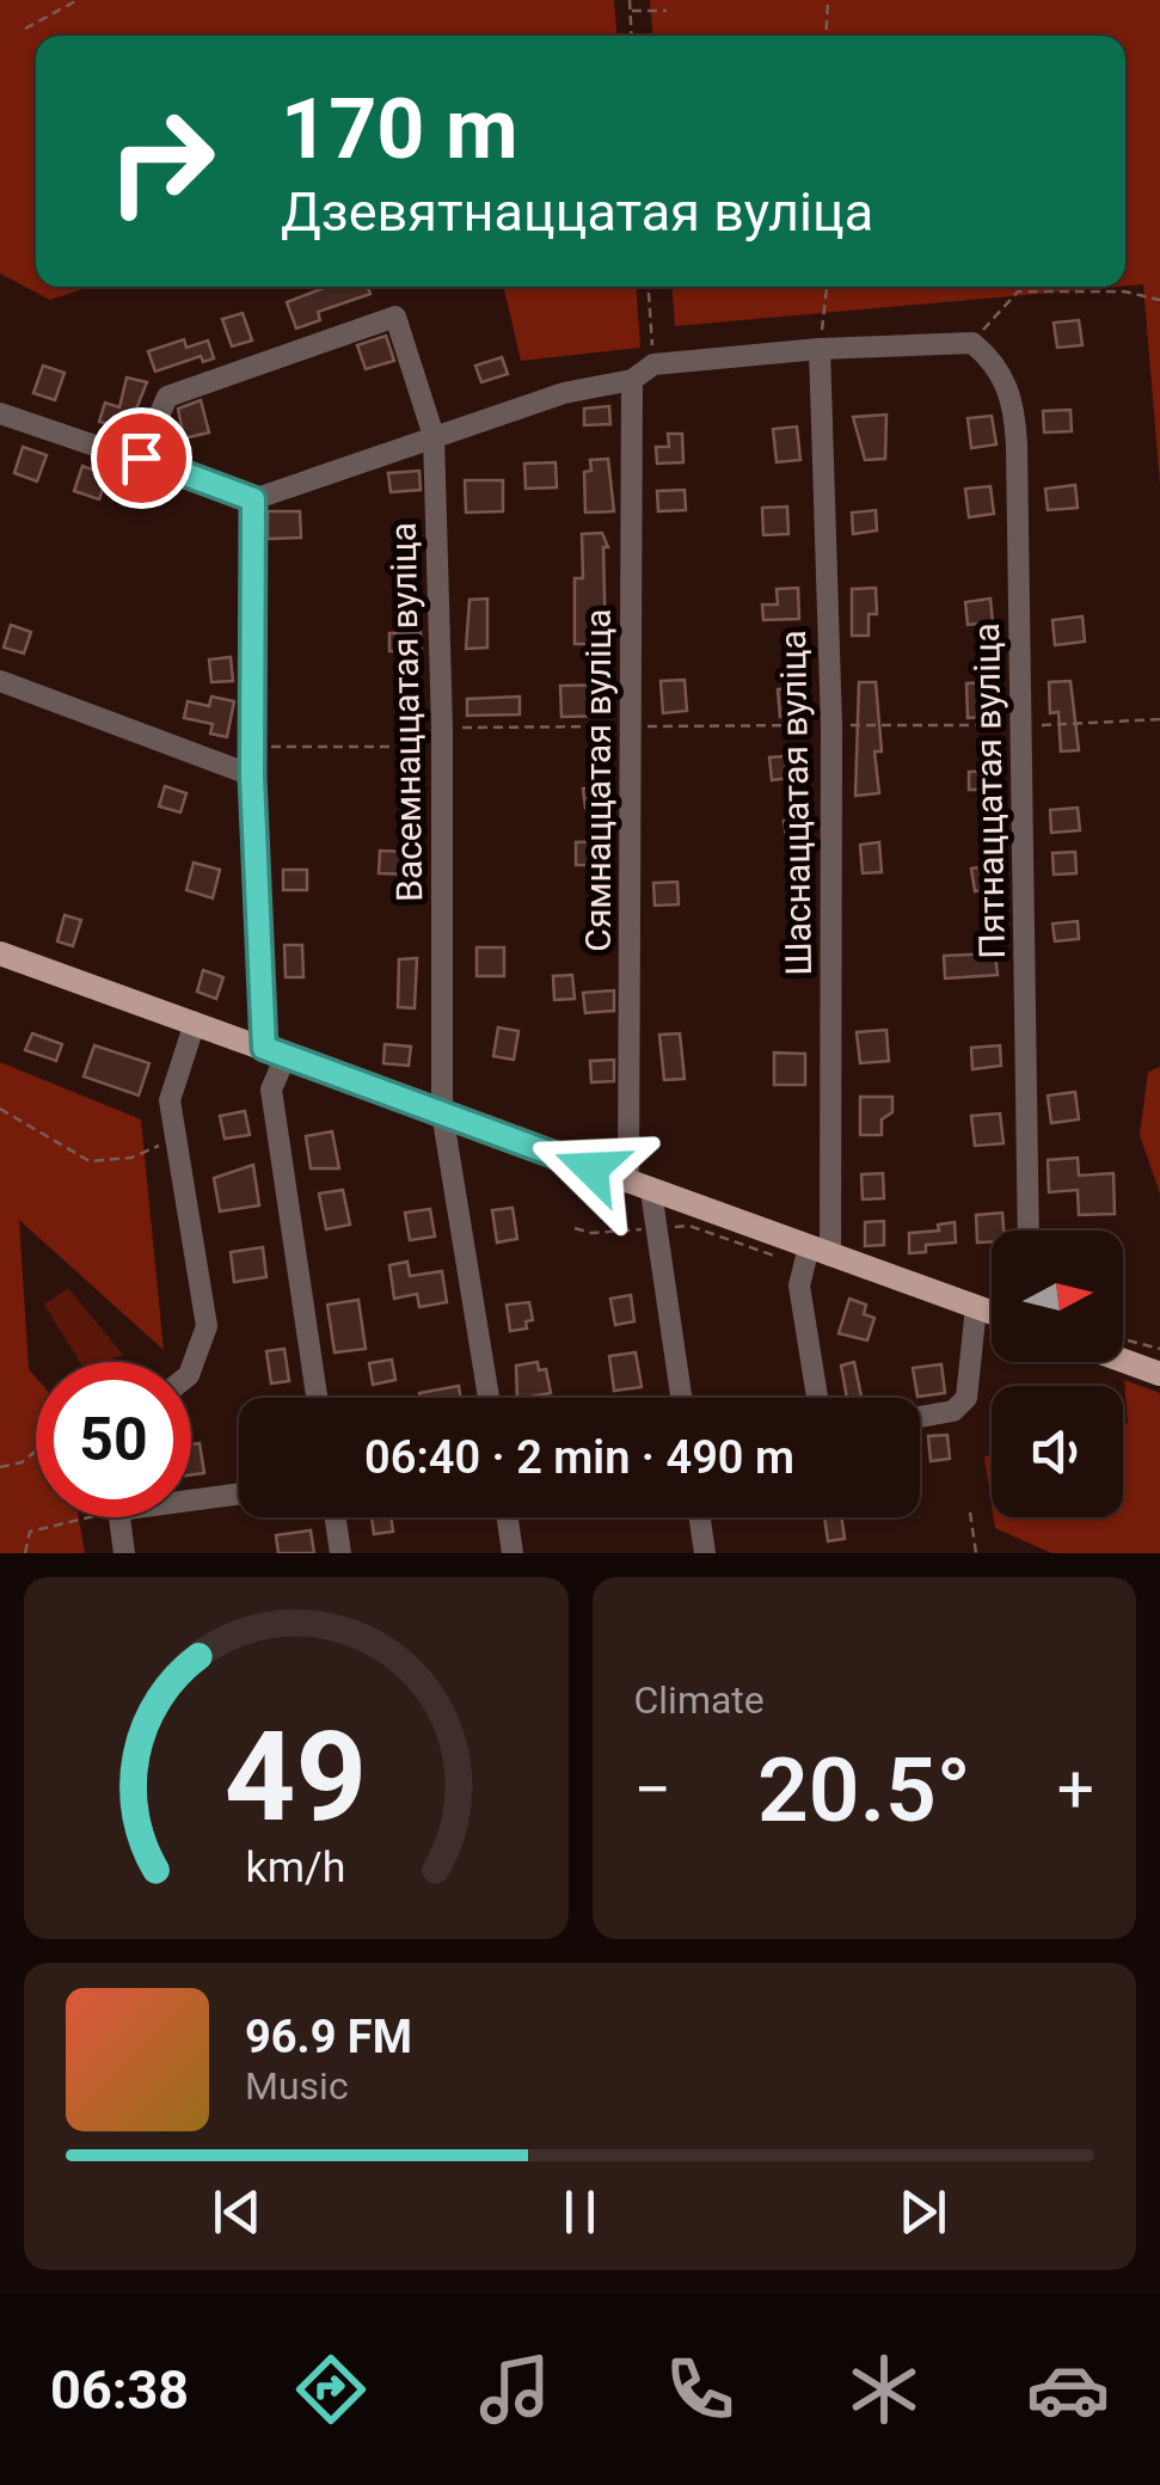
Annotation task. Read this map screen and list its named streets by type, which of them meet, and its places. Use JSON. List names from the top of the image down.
{
  "streets": {
    "street": [
      "Васемнаццатая вуліца",
      "Сямнаццатая вуліца",
      "Пятнаццатая вуліца",
      "Шаснаццатая вуліца"
    ]
  },
  "north": "right",
  "page": {
    "turn": ["170 m", "Дзевятнаццатая вуліца"],
    "limit": "50",
    "trip": "06:40 · 2 min · 490 m",
    "tile": "Climate",
    "heat": ["−", "20.5°", "+"],
    "song": ["96.9 FM", "Music"],
    "tabs": "06:38",
    "gauge": ["49", "km/h"]
  }
}
